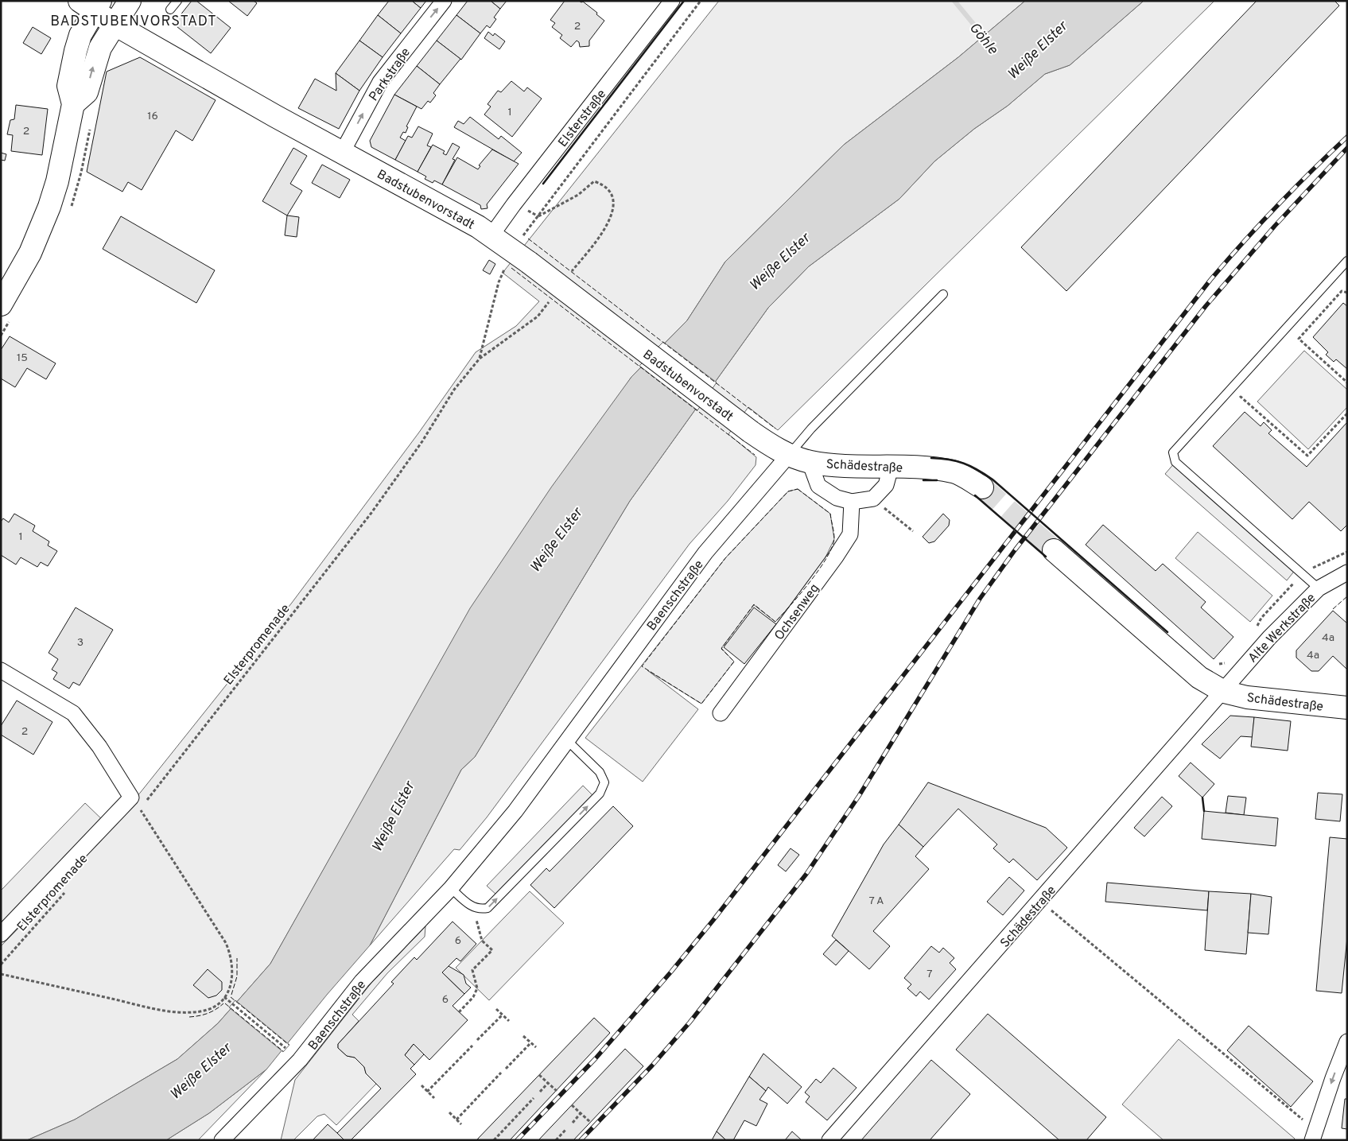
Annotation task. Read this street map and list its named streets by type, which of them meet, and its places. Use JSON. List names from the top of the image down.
{
  "streets": {
    "main road": ["Badstubenvorstadt", "Schädestraße"],
    "street": [
      "Parkstraße",
      "Elsterstraße",
      "Baenschstraße",
      "Ochsenweg",
      "Alte Werkstraße"
    ],
    "path": ["Elsterpromenade"]
  },
  "crossings": [
    ["Parkstraße", "Badstubenvorstadt"],
    ["Elsterstraße", "Badstubenvorstadt"],
    ["Badstubenvorstadt", "Schädestraße"],
    ["Schädestraße", "Baenschstraße"],
    ["Schädestraße", "Alte Werkstraße"]
  ],
  "one_way": ["Parkstraße"],
  "districts": ["BADSTUBENVORSTADT"],
  "water": ["Göhle", "Weiße Elster"],
  "house_numbers": [
    "2",
    "1",
    "16",
    "2",
    "15",
    "1",
    "4a",
    "3",
    "4a",
    "2",
    "7 A",
    "6",
    "7",
    "6"
  ]
}
